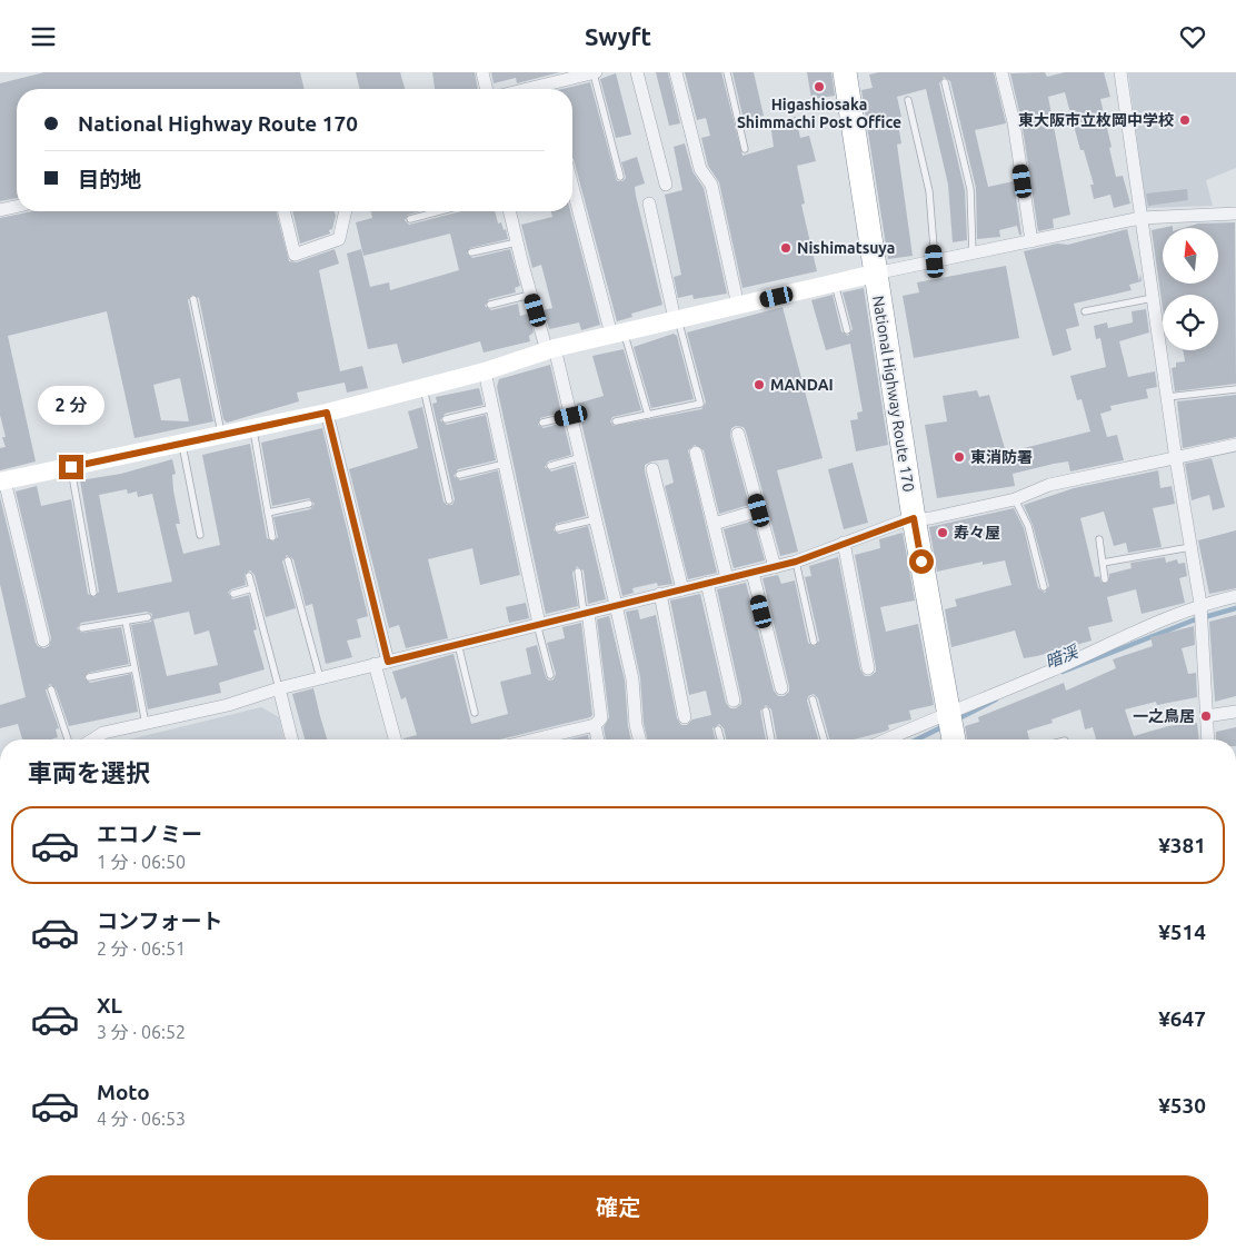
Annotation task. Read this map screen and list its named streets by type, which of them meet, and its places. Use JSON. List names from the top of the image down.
{
  "streets": {
    "highway": ["National Highway Route 170"]
  },
  "water": ["暗渓"],
  "places": [
    "Higashiosaka Shimmachi Post Office",
    "東大阪市立枚岡中学校",
    "Nishimatsuya",
    "MANDAI",
    "東消防署",
    "寿々屋",
    "一之鳥居"
  ],
  "north": "top",
  "page": {
    "header": "Swyft",
    "banner": ["National Highway Route 170", "目的地"],
    "bubble": "2 分",
    "heading": "車両を選択",
    "list": [
      {
        "name": "エコノミー",
        "note": "1 分 · 06:50",
        "value": "¥381"
      },
      {
        "name": "コンフォート",
        "note": "2 分 · 06:51",
        "value": "¥514"
      },
      {
        "name": "XL",
        "note": "3 分 · 06:52",
        "value": "¥647"
      },
      {
        "name": "Moto",
        "note": "4 分 · 06:53",
        "value": "¥530"
      }
    ],
    "buttons": "確定"
  }
}
